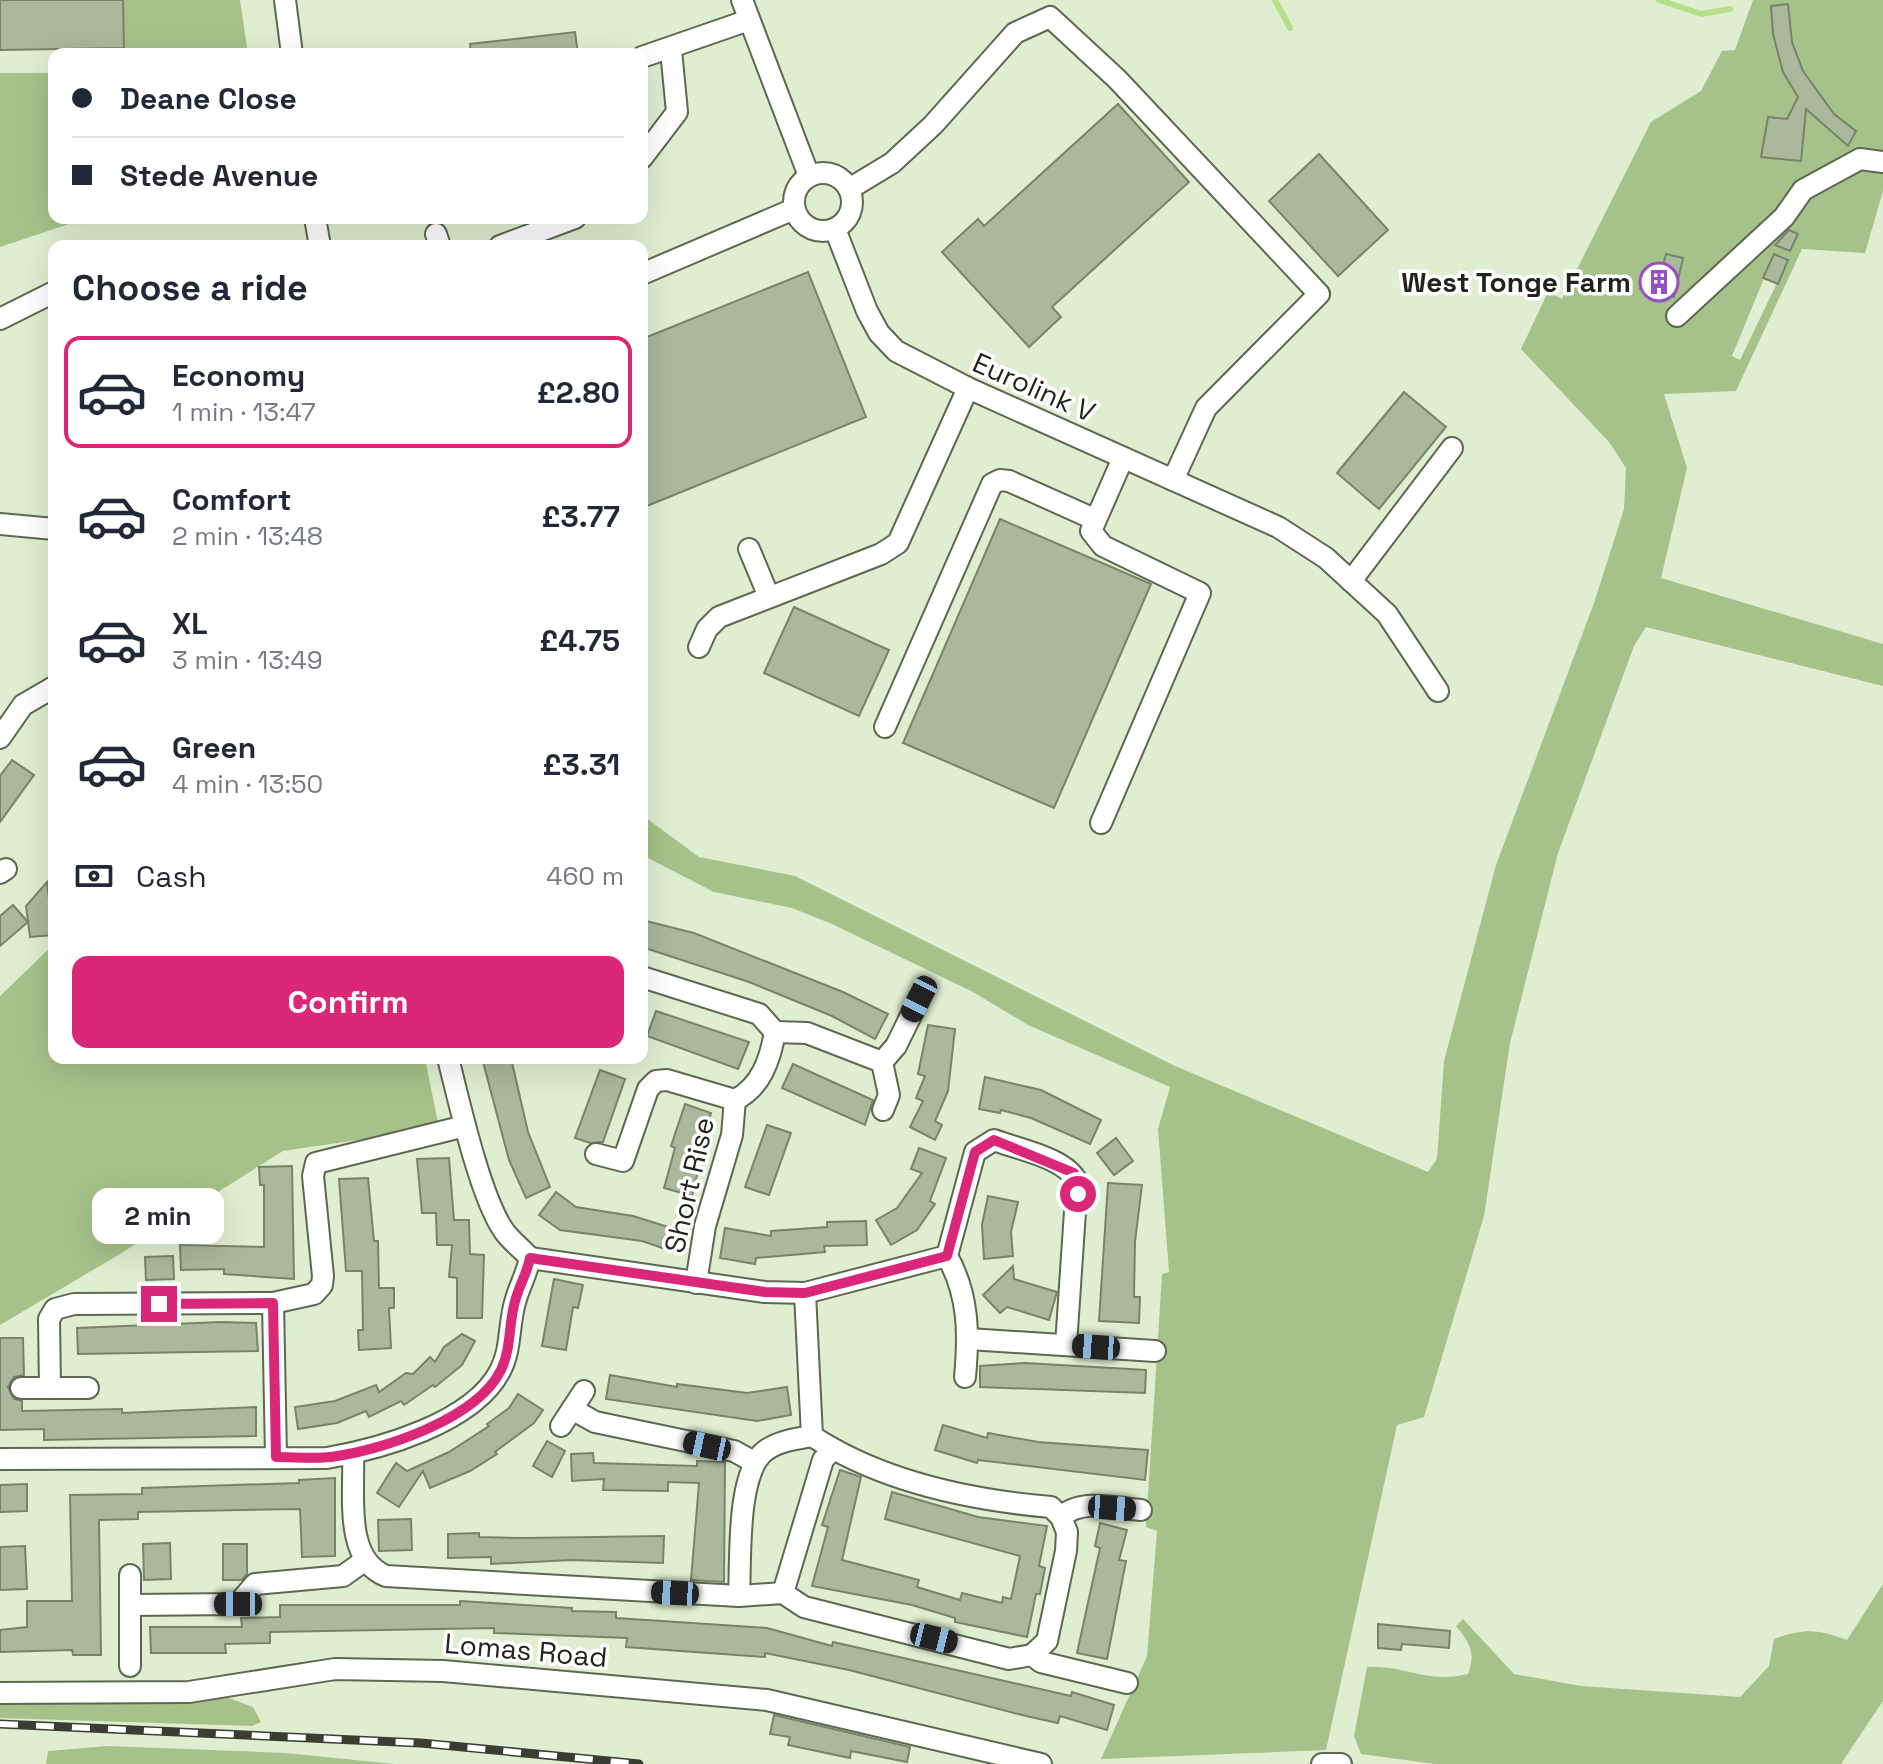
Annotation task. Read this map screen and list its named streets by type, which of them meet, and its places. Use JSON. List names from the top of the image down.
{
  "streets": {
    "street": ["Eurolink V", "Short Rise", "Lomas Road"]
  },
  "places": {
    "building": ["West Tonge Farm"]
  },
  "page": {
    "banner": ["Deane Close", "Stede Avenue"],
    "heading": "Choose a ride",
    "list": [
      {
        "name": "Economy",
        "note": "1 min · 13:47",
        "value": "£2.80"
      },
      {
        "name": "Comfort",
        "note": "2 min · 13:48",
        "value": "£3.77"
      },
      {
        "name": "XL",
        "note": "3 min · 13:49",
        "value": "£4.75"
      },
      {
        "name": "Green",
        "note": "4 min · 13:50",
        "value": "£3.31"
      }
    ],
    "pay": ["Cash", "460 m"],
    "buttons": "Confirm",
    "bubble": "2 min"
  }
}
